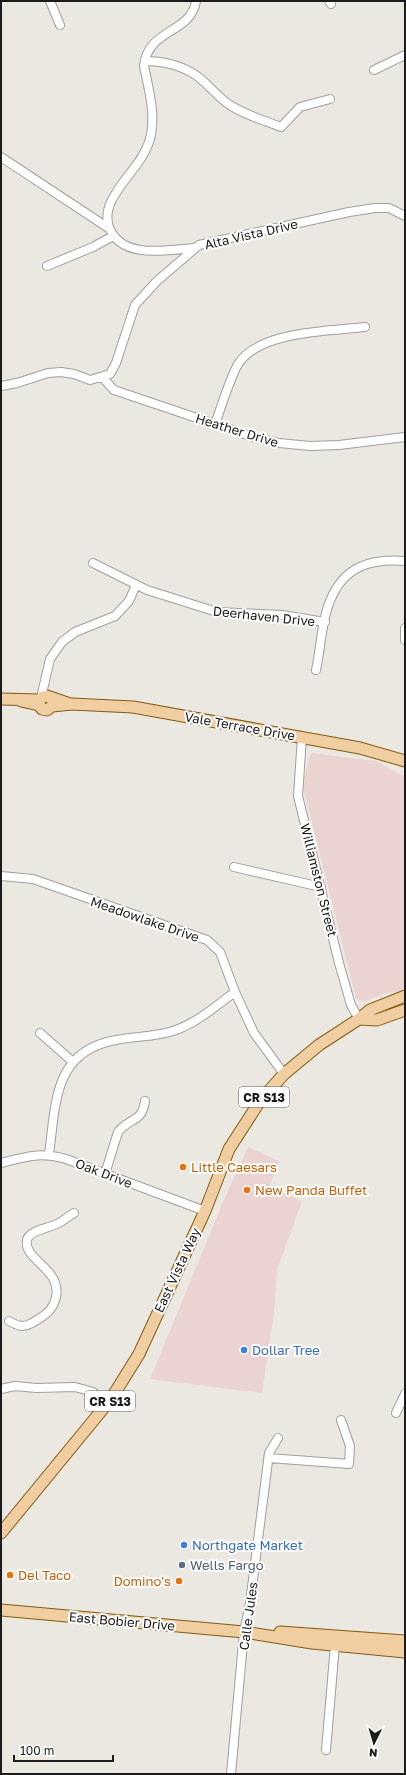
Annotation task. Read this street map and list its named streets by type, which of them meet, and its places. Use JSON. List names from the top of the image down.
{
  "streets": {
    "main road": [
      "Vale Terrace Drive",
      "CR S13",
      "East Vista Way",
      "East Bobier Drive"
    ],
    "street": [
      "Alta Vista Drive",
      "Heather Drive",
      "Deerhaven Drive",
      "Williamston Street",
      "Meadowlake Drive",
      "Oak Drive",
      "Calle Jules"
    ]
  },
  "crossings": [
    ["Alta Vista Drive", "Heather Drive"],
    ["Vale Terrace Drive", "Williamston Street"],
    ["Williamston Street", "East Vista Way"],
    ["Meadowlake Drive", "East Vista Way"],
    ["Oak Drive", "East Vista Way"],
    ["Calle Jules", "East Bobier Drive"]
  ],
  "places": [
    "Little Caesars",
    "New Panda Buffet",
    "Dollar Tree",
    "Northgate Market",
    "Wells Fargo",
    "Del Taco",
    "Domino's"
  ],
  "scale_bar": "100 m",
  "north": "bottom"
}
